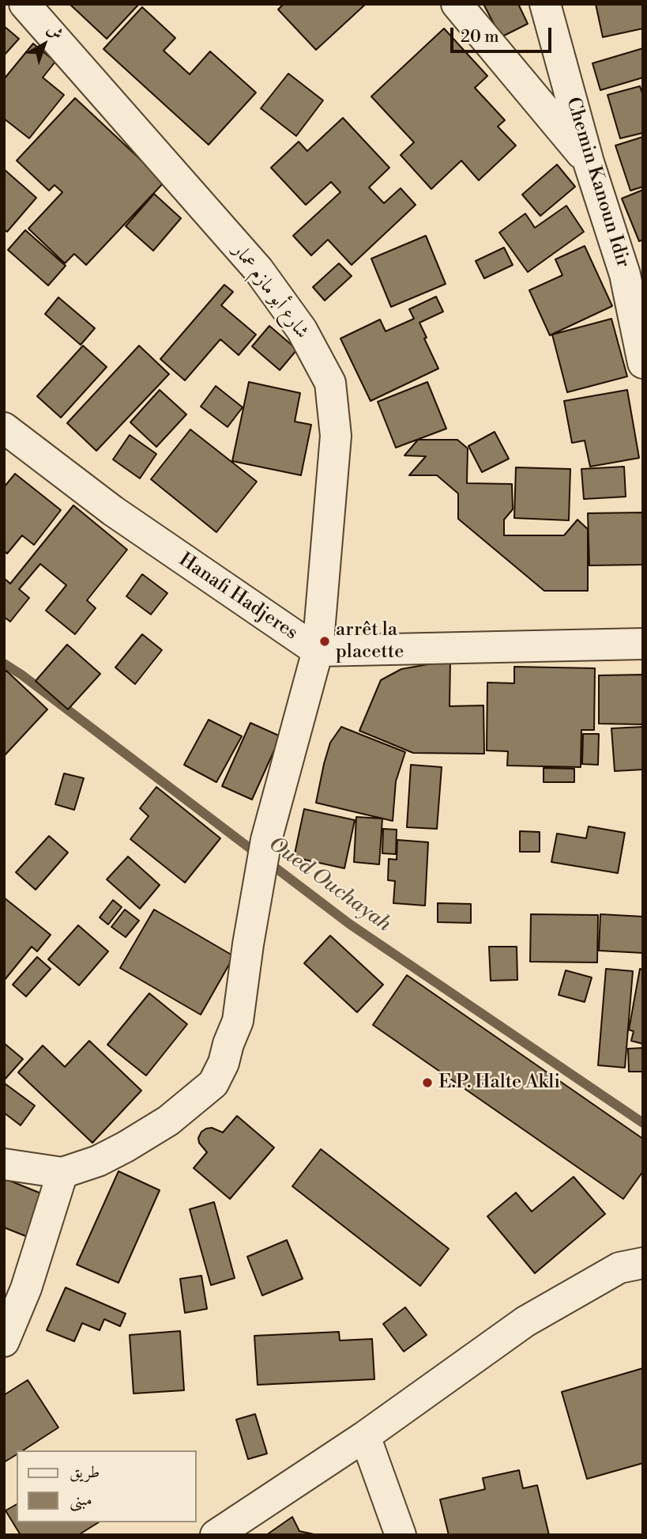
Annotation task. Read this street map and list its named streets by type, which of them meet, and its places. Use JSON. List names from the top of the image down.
{
  "streets": {
    "street": ["Chemin Kanoun Idir", "شارع أبو مازم عمار", "Hanafi Hadjeres"]
  },
  "crossings": [
    ["شارع أبو مازم عمار", "Hanafi Hadjeres"]
  ],
  "water": ["Oued Ouchayah"],
  "places": ["arrêt la placette", "E.P. Halte Akli"],
  "legend": ["طريق", "مبنى"],
  "scale_bar": "20 m",
  "north": "top right"
}
